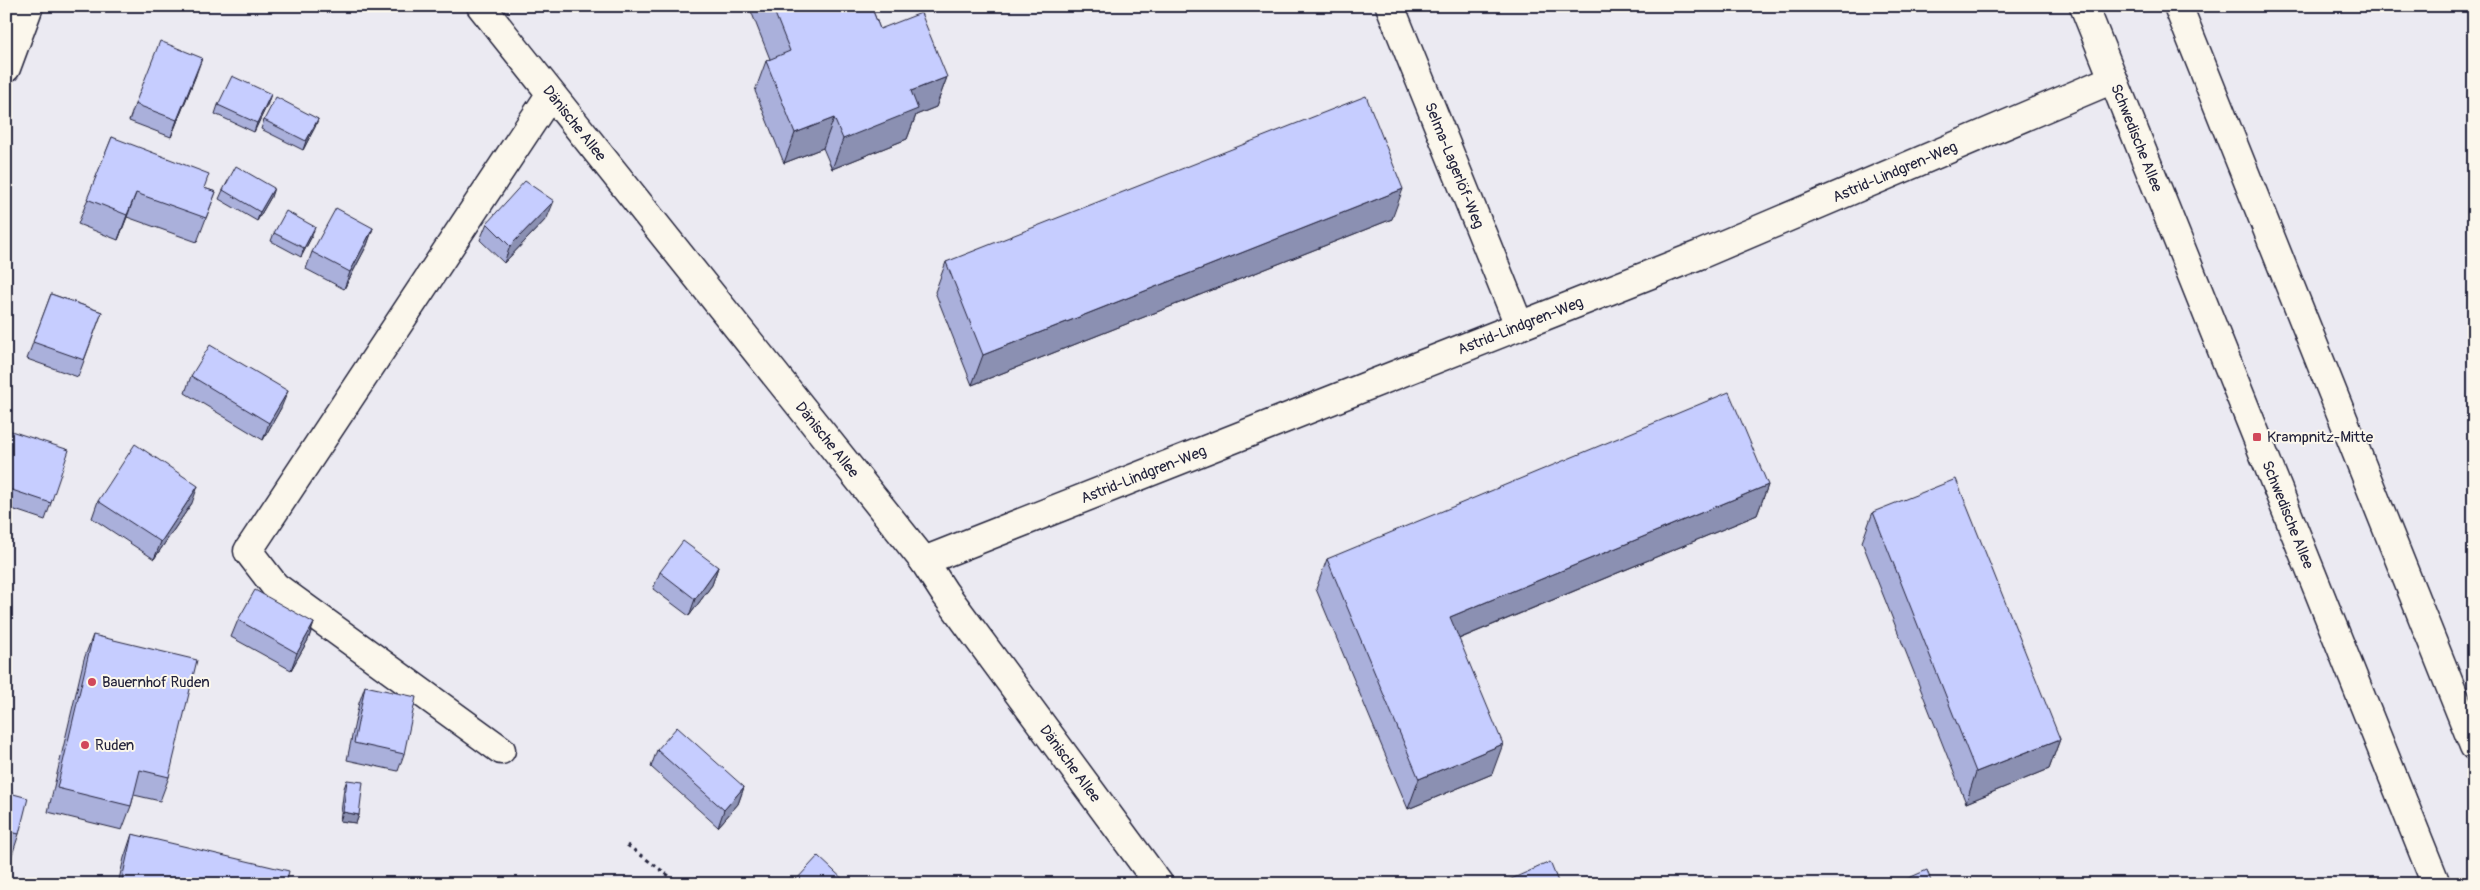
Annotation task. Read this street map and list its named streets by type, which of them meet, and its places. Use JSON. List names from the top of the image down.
{
  "streets": {
    "street": [
      "Dänische Allee",
      "Schwedische Allee",
      "Selma-Lagerlöf-Weg",
      "Astrid-Lindgren-Weg"
    ]
  },
  "crossings": [
    ["Dänische Allee", "Astrid-Lindgren-Weg"],
    ["Schwedische Allee", "Astrid-Lindgren-Weg"],
    ["Selma-Lagerlöf-Weg", "Astrid-Lindgren-Weg"]
  ],
  "places": {
    "transit": ["Krampnitz-Mitte"],
    "other": ["Bauernhof Ruden", "Ruden"]
  }
}
